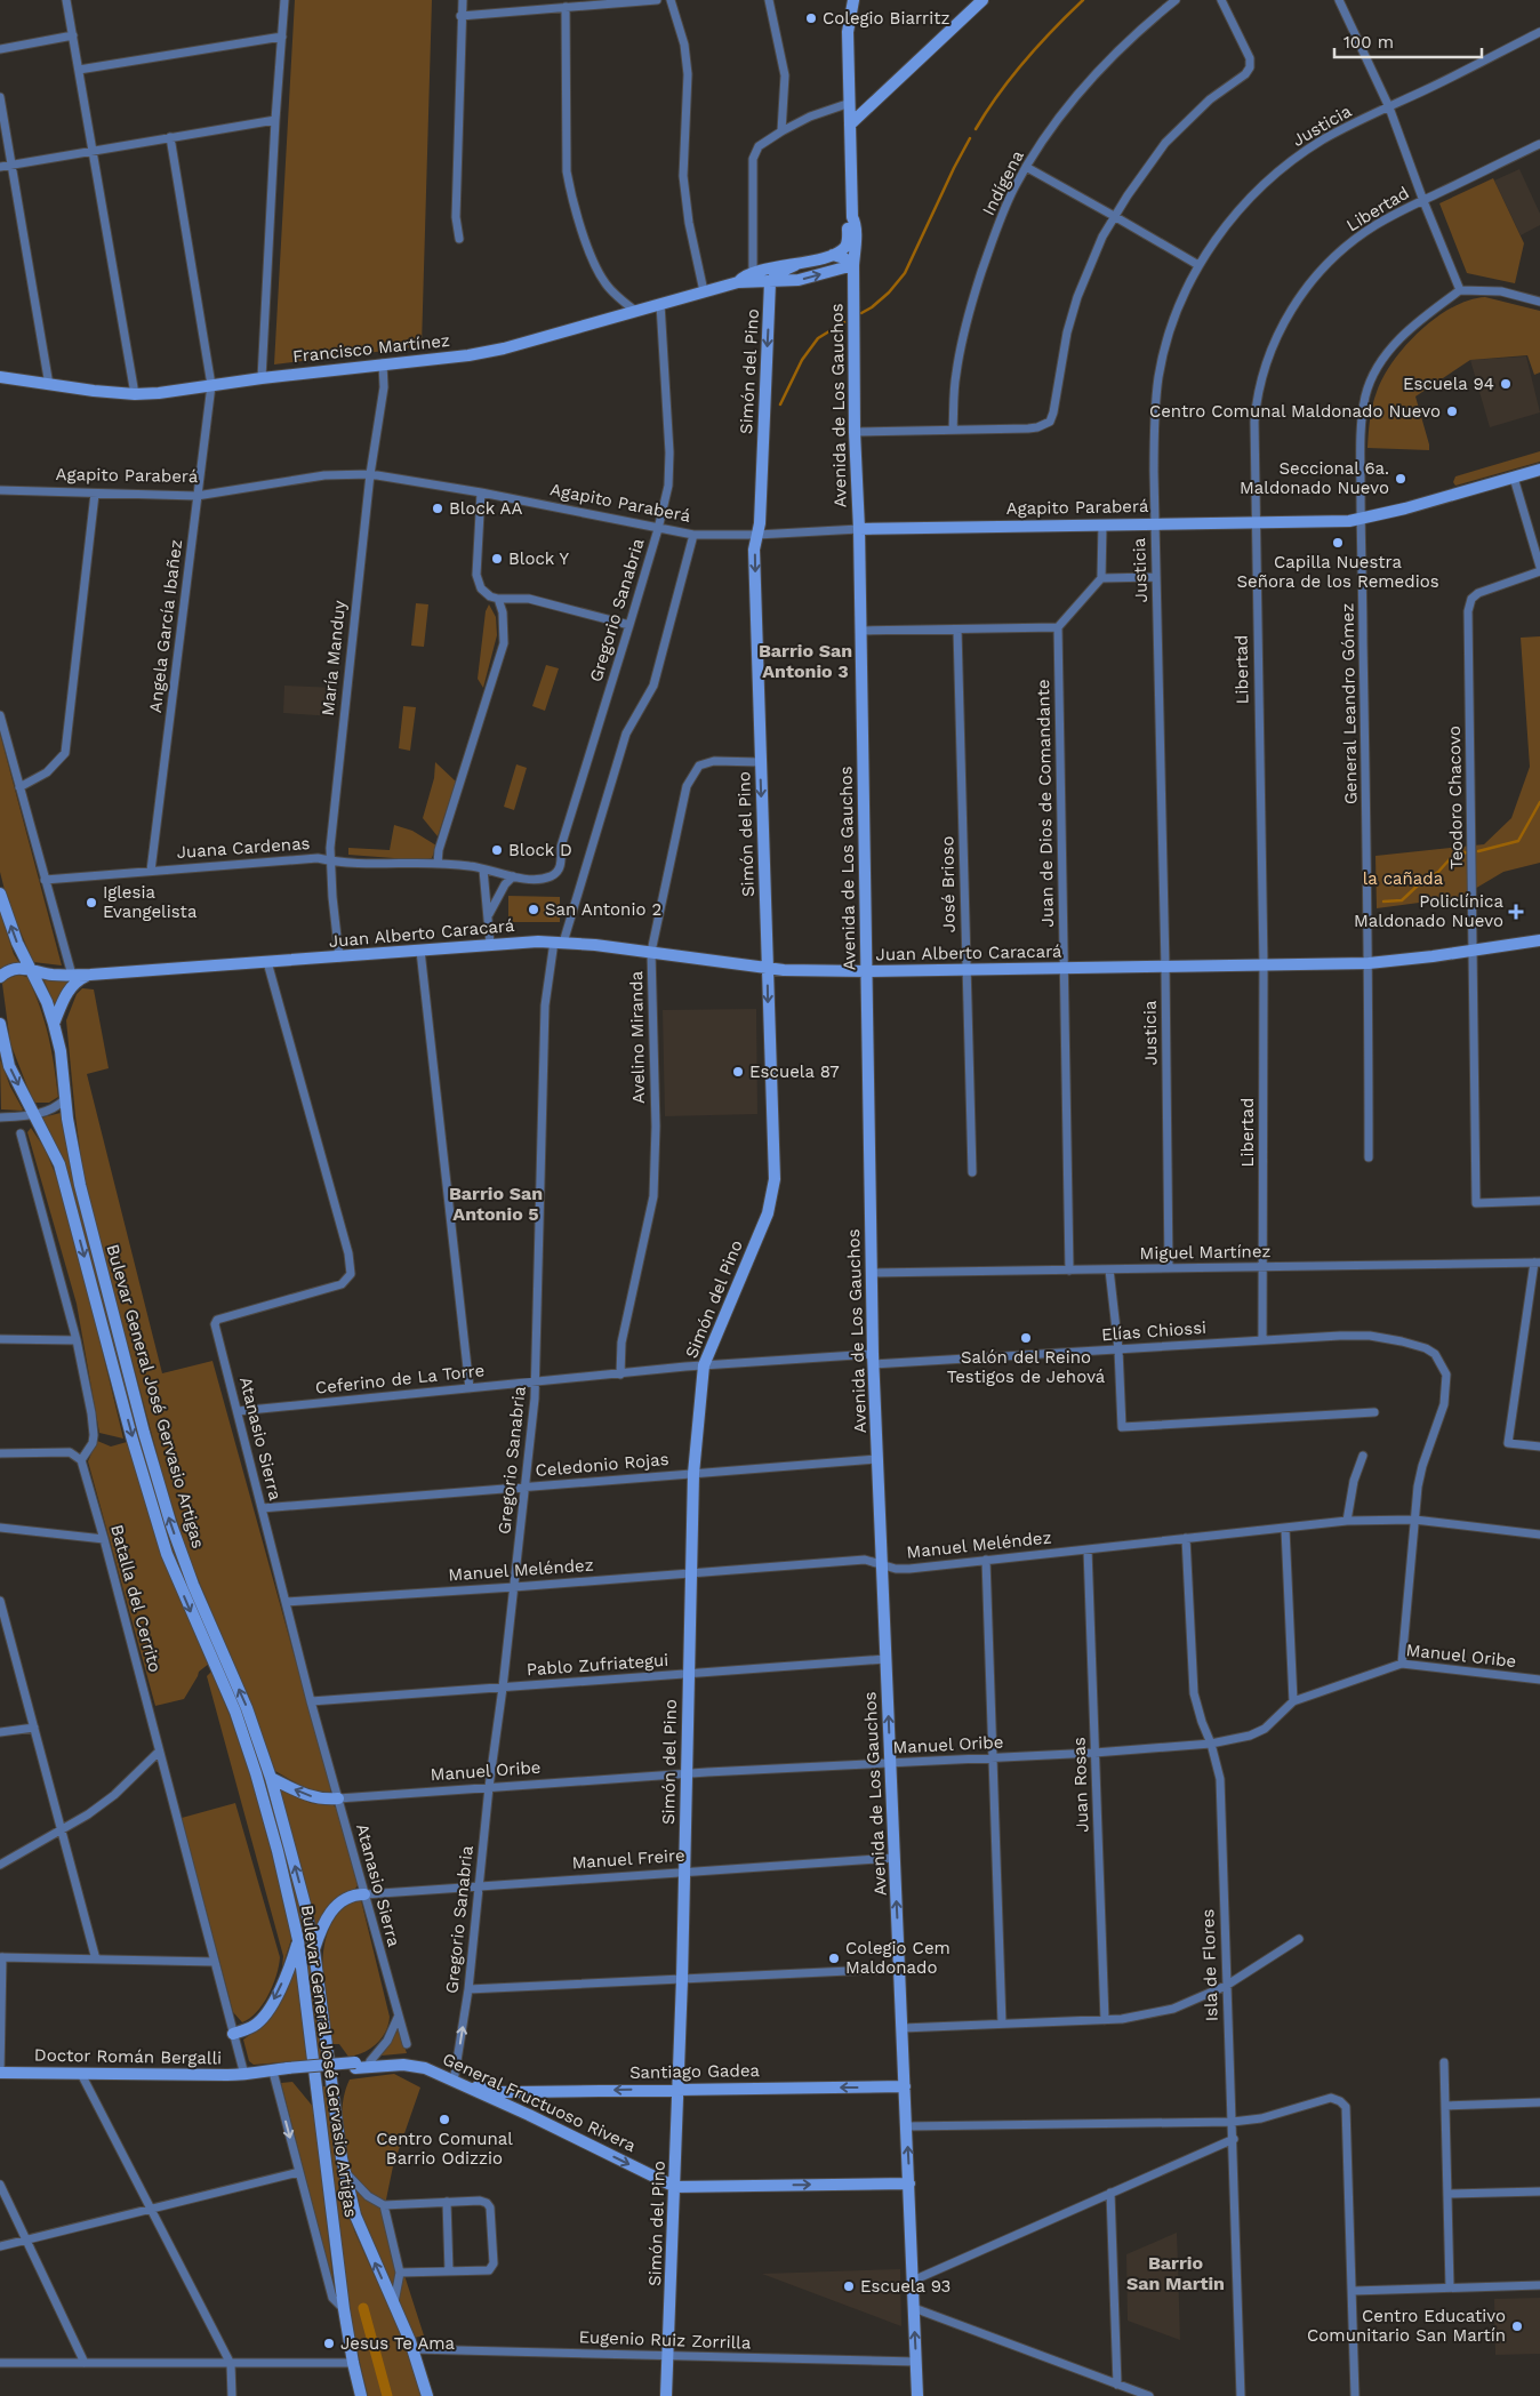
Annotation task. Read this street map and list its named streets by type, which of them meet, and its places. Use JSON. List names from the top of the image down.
{
  "streets": {
    "street": [
      "Justicia",
      "Indígena",
      "Libertad",
      "Francisco Martínez",
      "Simón del Pino",
      "Avenida de Los Gauchos",
      "Agapito Paraberá",
      "Gregorio Sanabria",
      "Angela García Ibañez",
      "María Manduy",
      "General Leandro Gómez",
      "Teodoro Chacovo",
      "Juan de Dios de Comandante",
      "Juana Cardenas",
      "José Brioso",
      "Juan Alberto Caracará",
      "Avelino Miranda",
      "Miguel Martínez",
      "Elías Chiossi",
      "Ceferino de La Torre",
      "Bulevar General José Gervasio Artigas",
      "Atanasio Sierra",
      "Celedonio Rojas",
      "Manuel Meléndez",
      "Batalla del Cerrito",
      "Manuel Oribe",
      "Pablo Zufriategui",
      "Juan Rosas",
      "Manuel Freire",
      "Isla de Flores",
      "Doctor Román Bergalli",
      "Santiago Gadea",
      "General Fructuoso Rivera",
      "Eugenio Ruiz Zorrilla"
    ]
  },
  "crossings": [
    ["Justicia", "Agapito Paraberá"],
    ["Justicia", "Juan Alberto Caracará"],
    ["Justicia", "Miguel Martínez"],
    ["Libertad", "Agapito Paraberá"],
    ["Libertad", "Juan Alberto Caracará"],
    ["Libertad", "Miguel Martínez"],
    ["Libertad", "Elías Chiossi"],
    ["Francisco Martínez", "Simón del Pino"],
    ["Francisco Martínez", "Avenida de Los Gauchos"],
    ["Francisco Martínez", "Gregorio Sanabria"],
    ["Francisco Martínez", "Angela García Ibañez"],
    ["Francisco Martínez", "María Manduy"],
    ["Simón del Pino", "Agapito Paraberá"],
    ["Simón del Pino", "Juan Alberto Caracará"],
    ["Simón del Pino", "Avelino Miranda"],
    ["Simón del Pino", "Ceferino de La Torre"],
    ["Simón del Pino", "Celedonio Rojas"],
    ["Simón del Pino", "Manuel Meléndez"],
    ["Simón del Pino", "Manuel Oribe"],
    ["Simón del Pino", "Pablo Zufriategui"],
    ["Simón del Pino", "Manuel Freire"],
    ["Simón del Pino", "Santiago Gadea"],
    ["Simón del Pino", "General Fructuoso Rivera"],
    ["Simón del Pino", "Eugenio Ruiz Zorrilla"],
    ["Avenida de Los Gauchos", "Agapito Paraberá"],
    ["Avenida de Los Gauchos", "Juan Alberto Caracará"],
    ["Avenida de Los Gauchos", "Miguel Martínez"],
    ["Avenida de Los Gauchos", "Elías Chiossi"],
    ["Avenida de Los Gauchos", "Ceferino de La Torre"],
    ["Avenida de Los Gauchos", "Celedonio Rojas"],
    ["Avenida de Los Gauchos", "Manuel Meléndez"],
    ["Avenida de Los Gauchos", "Manuel Oribe"],
    ["Avenida de Los Gauchos", "Pablo Zufriategui"],
    ["Avenida de Los Gauchos", "Manuel Freire"],
    ["Avenida de Los Gauchos", "Santiago Gadea"],
    ["Avenida de Los Gauchos", "General Fructuoso Rivera"],
    ["Avenida de Los Gauchos", "Eugenio Ruiz Zorrilla"],
    ["Agapito Paraberá", "Gregorio Sanabria"],
    ["Agapito Paraberá", "Angela García Ibañez"],
    ["Agapito Paraberá", "María Manduy"],
    ["Agapito Paraberá", "General Leandro Gómez"],
    ["Gregorio Sanabria", "Juana Cardenas"],
    ["Gregorio Sanabria", "Juan Alberto Caracará"],
    ["Gregorio Sanabria", "Ceferino de La Torre"],
    ["Gregorio Sanabria", "Celedonio Rojas"],
    ["Gregorio Sanabria", "Manuel Meléndez"],
    ["Gregorio Sanabria", "Manuel Oribe"],
    ["Gregorio Sanabria", "Pablo Zufriategui"],
    ["Gregorio Sanabria", "Manuel Freire"],
    ["Gregorio Sanabria", "General Fructuoso Rivera"],
    ["Angela García Ibañez", "Juana Cardenas"],
    ["María Manduy", "Juana Cardenas"],
    ["María Manduy", "Juan Alberto Caracará"],
    ["General Leandro Gómez", "Juan Alberto Caracará"],
    ["Teodoro Chacovo", "Juan Alberto Caracará"],
    ["Juan de Dios de Comandante", "Juan Alberto Caracará"],
    ["Juan de Dios de Comandante", "Miguel Martínez"],
    ["José Brioso", "Juan Alberto Caracará"],
    ["Juan Alberto Caracará", "Avelino Miranda"],
    ["Juan Alberto Caracará", "Atanasio Sierra"],
    ["Avelino Miranda", "Ceferino de La Torre"],
    ["Elías Chiossi", "Ceferino de La Torre"],
    ["Elías Chiossi", "Manuel Meléndez"],
    ["Ceferino de La Torre", "Atanasio Sierra"],
    ["Bulevar General José Gervasio Artigas", "Eugenio Ruiz Zorrilla"],
    ["Atanasio Sierra", "Celedonio Rojas"],
    ["Atanasio Sierra", "Manuel Meléndez"],
    ["Atanasio Sierra", "Manuel Oribe"],
    ["Atanasio Sierra", "Pablo Zufriategui"],
    ["Atanasio Sierra", "Manuel Freire"],
    ["Manuel Meléndez", "Juan Rosas"],
    ["Manuel Meléndez", "Isla de Flores"],
    ["Batalla del Cerrito", "Doctor Román Bergalli"],
    ["Manuel Oribe", "Juan Rosas"],
    ["Manuel Oribe", "Isla de Flores"],
    ["Doctor Román Bergalli", "General Fructuoso Rivera"],
    ["Santiago Gadea", "General Fructuoso Rivera"]
  ],
  "one_way": ["Simón del Pino", "Santiago Gadea", "General Fructuoso Rivera"],
  "districts": ["Barrio San Antonio 3", "Barrio San Antonio 5", "Barrio San Martin"],
  "parks": ["la cañada"],
  "places": {
    "other": [
      "Colegio Biarritz",
      "Escuela 94",
      "Centro Comunal Maldonado Nuevo",
      "Seccional 6a. Maldonado Nuevo",
      "Block AA",
      "Capilla Nuestra Señora de los Remedios",
      "Block Y",
      "Block D",
      "Iglesia Evangelista",
      "San Antonio 2",
      "Escuela 87",
      "Salón del Reino Testigos de Jehová",
      "Colegio Cem Maldonado",
      "Centro Comunal Barrio Odizzio",
      "Escuela 93",
      "Centro Educativo Comunitario San Martín",
      "Jesus Te Ama"
    ],
    "health": ["Policlínica Maldonado Nuevo"]
  },
  "scale_bar": "100 m"
}
